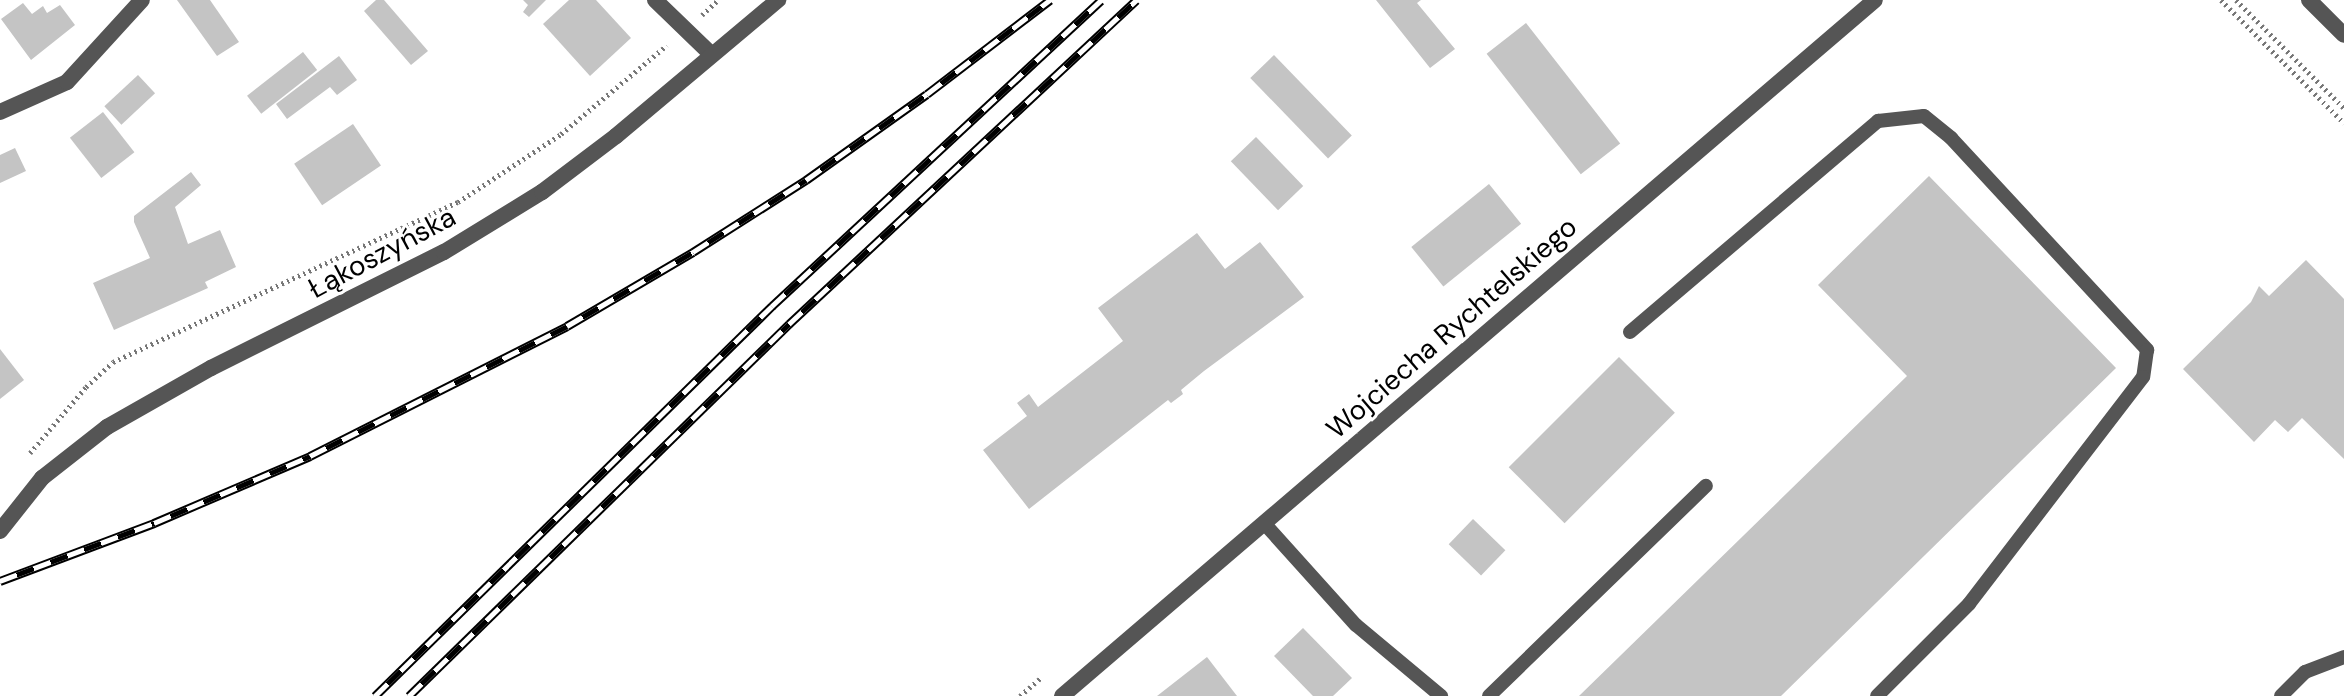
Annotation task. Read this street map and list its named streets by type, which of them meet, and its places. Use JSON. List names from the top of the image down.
{
  "streets": {
    "street": ["Łąkoszyńska", "Wojciecha Rychtelskiego"]
  }
}
